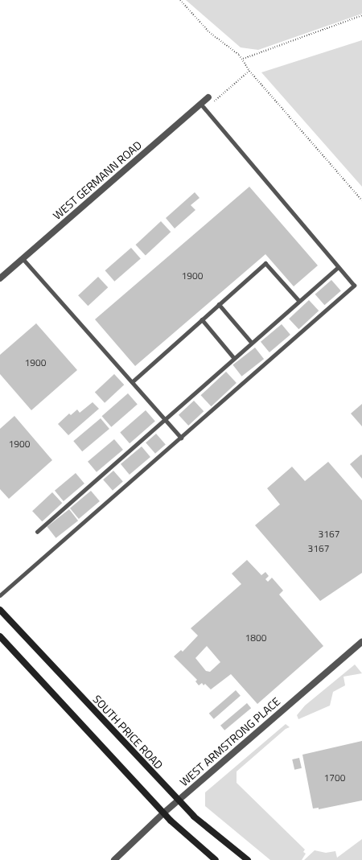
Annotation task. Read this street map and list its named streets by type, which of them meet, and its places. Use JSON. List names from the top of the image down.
{
  "streets": {
    "main road": ["SOUTH PRICE ROAD"],
    "street": ["WEST GERMANN ROAD", "WEST ARMSTRONG PLACE"]
  },
  "crossings": [
    ["SOUTH PRICE ROAD", "WEST ARMSTRONG PLACE"]
  ],
  "house_numbers": [
    "1900",
    "1900",
    "1900",
    "3167",
    "3167",
    "1800",
    "1700"
  ]
}
